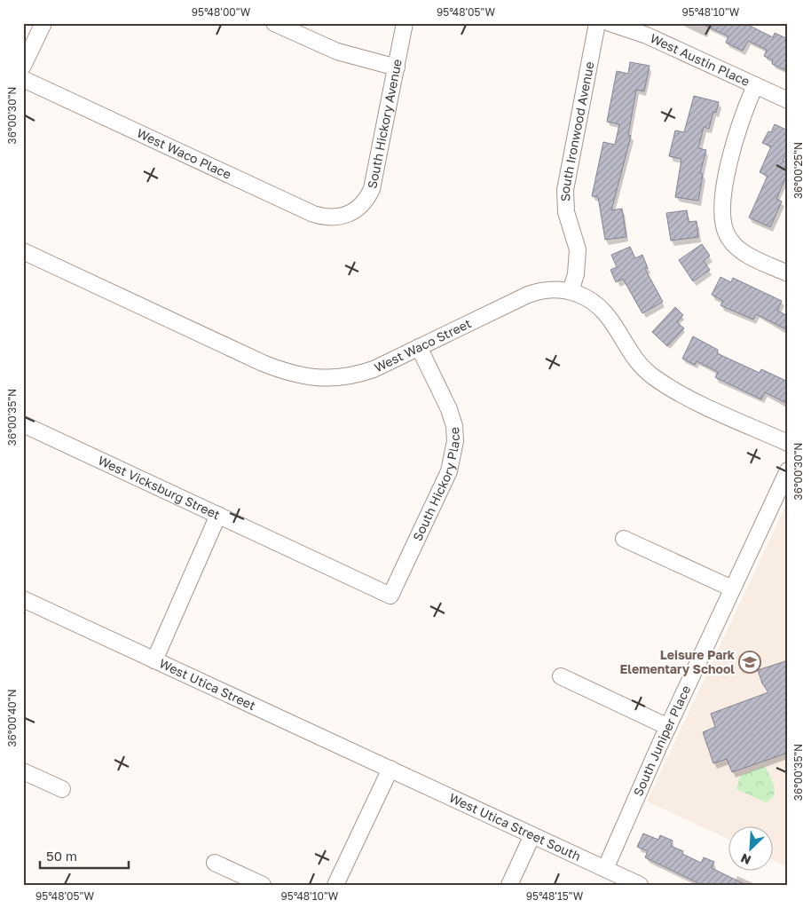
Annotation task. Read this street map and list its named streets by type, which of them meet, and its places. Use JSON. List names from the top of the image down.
{
  "streets": {
    "street": [
      "West Austin Place",
      "South Hickory Avenue",
      "South Ironwood Avenue",
      "West Waco Place",
      "West Waco Street",
      "South Hickory Place",
      "West Vicksburg Street",
      "West Utica Street",
      "South Juniper Place",
      "West Utica Street South"
    ]
  },
  "crossings": [
    ["South Hickory Avenue", "West Waco Place"],
    ["South Ironwood Avenue", "West Waco Street"],
    ["West Waco Street", "South Hickory Place"],
    ["South Hickory Place", "West Vicksburg Street"],
    ["West Utica Street", "West Utica Street South"],
    ["South Juniper Place", "West Utica Street South"]
  ],
  "places": {
    "school or university": ["Leisure Park Elementary School"]
  },
  "scale_bar": "50 m",
  "north": "bottom left",
  "coordinates": [
    "95°48'00\"W",
    "95°48'05\"W",
    "95°48'10\"W",
    "36°00'30\"N",
    "36°00'25\"N",
    "36°00'35\"N",
    "36°00'40\"N",
    "95°48'15\"W"
  ]
}
